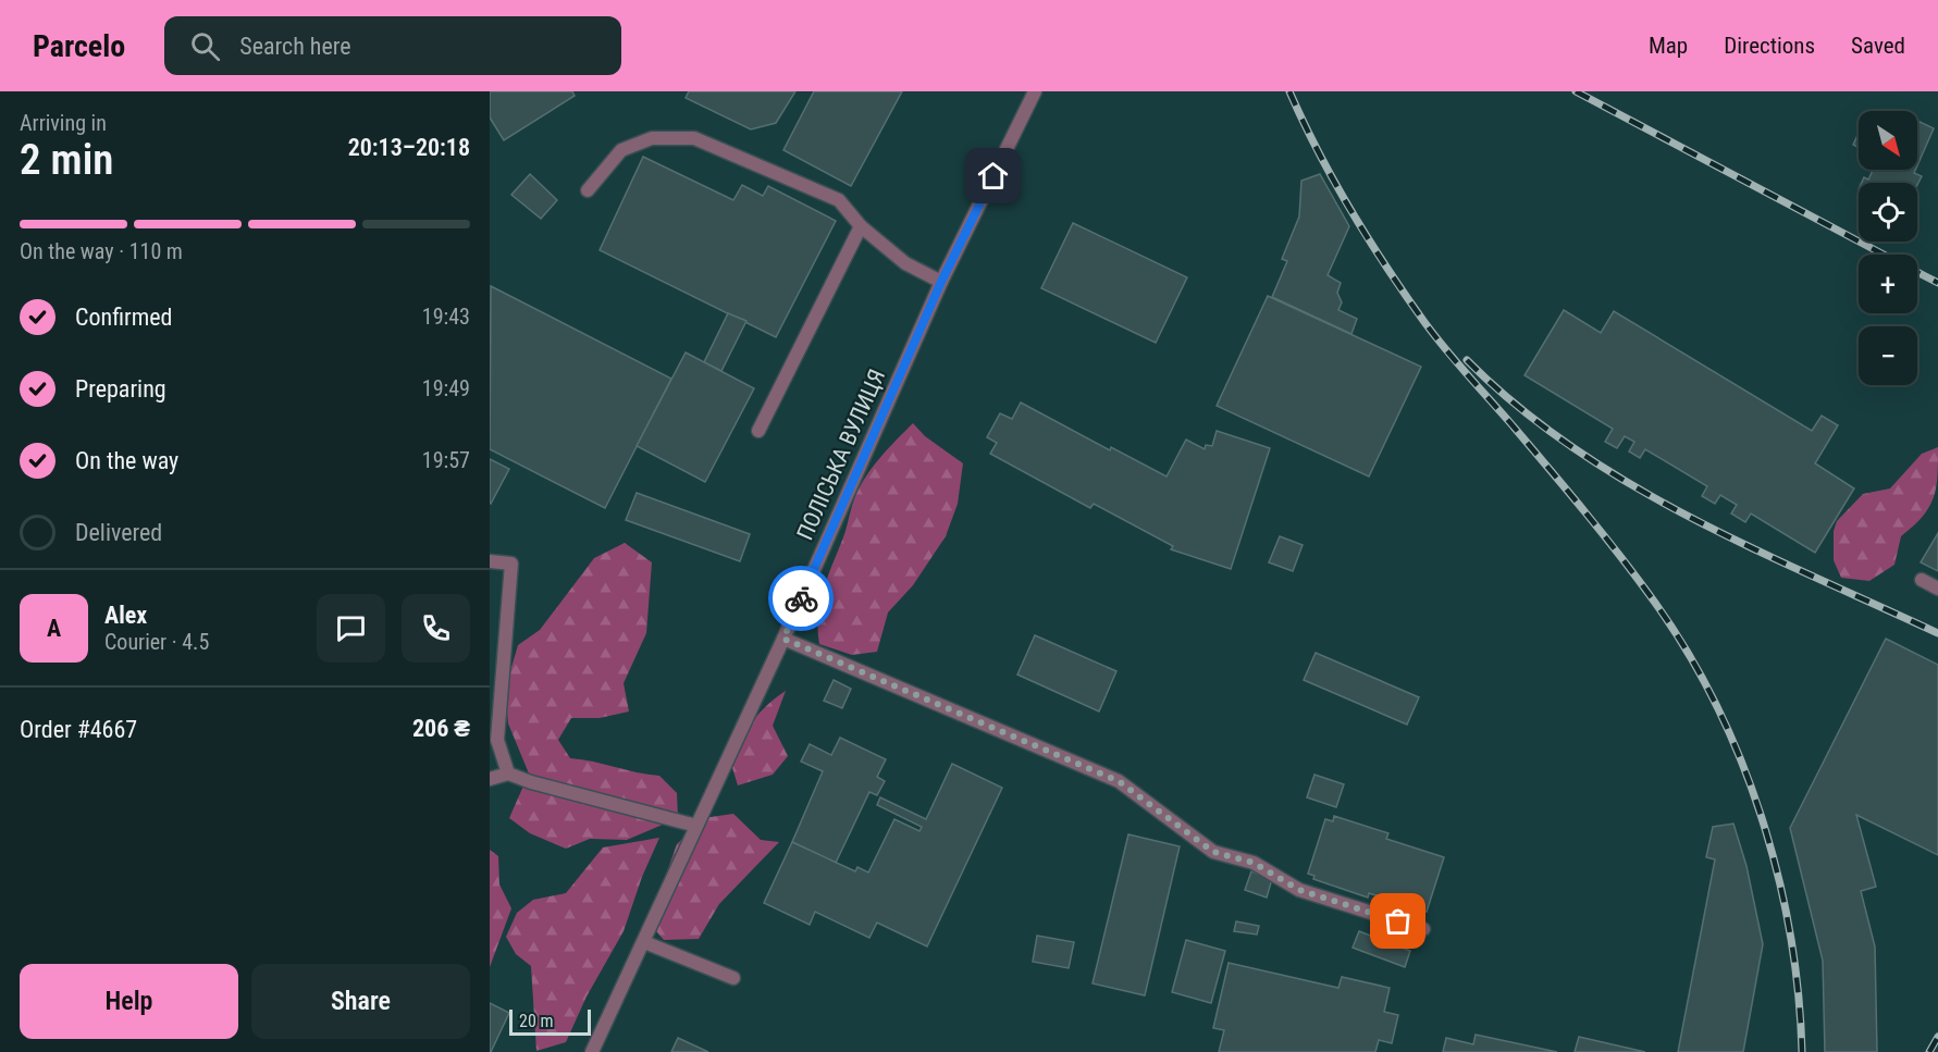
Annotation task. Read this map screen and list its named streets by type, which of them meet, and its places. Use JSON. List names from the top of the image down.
{
  "streets": {
    "street": ["ПОЛІСЬКА ВУЛИЦЯ"]
  },
  "scale_bar": "20 m",
  "north": "bottom right",
  "page": {
    "header": "Parcelo",
    "search": "Search here",
    "nav": ["Map", "Directions", "Saved"],
    "heading": ["2 min", "Arriving in", "20:13–20:18"],
    "panel": [
      "Alex",
      "Courier · 4.5",
      "Order #4667",
      "206 ₴"
    ],
    "map_buttons": ["+", "−"],
    "bar": "On the way · 110 m",
    "list": [
      ["Confirmed", "19:43"],
      ["Preparing", "19:49"],
      ["On the way", "19:57"],
      "Delivered"
    ],
    "round": "A",
    "buttons": ["Help", "Share"],
    "scale": "20 m"
  }
}
